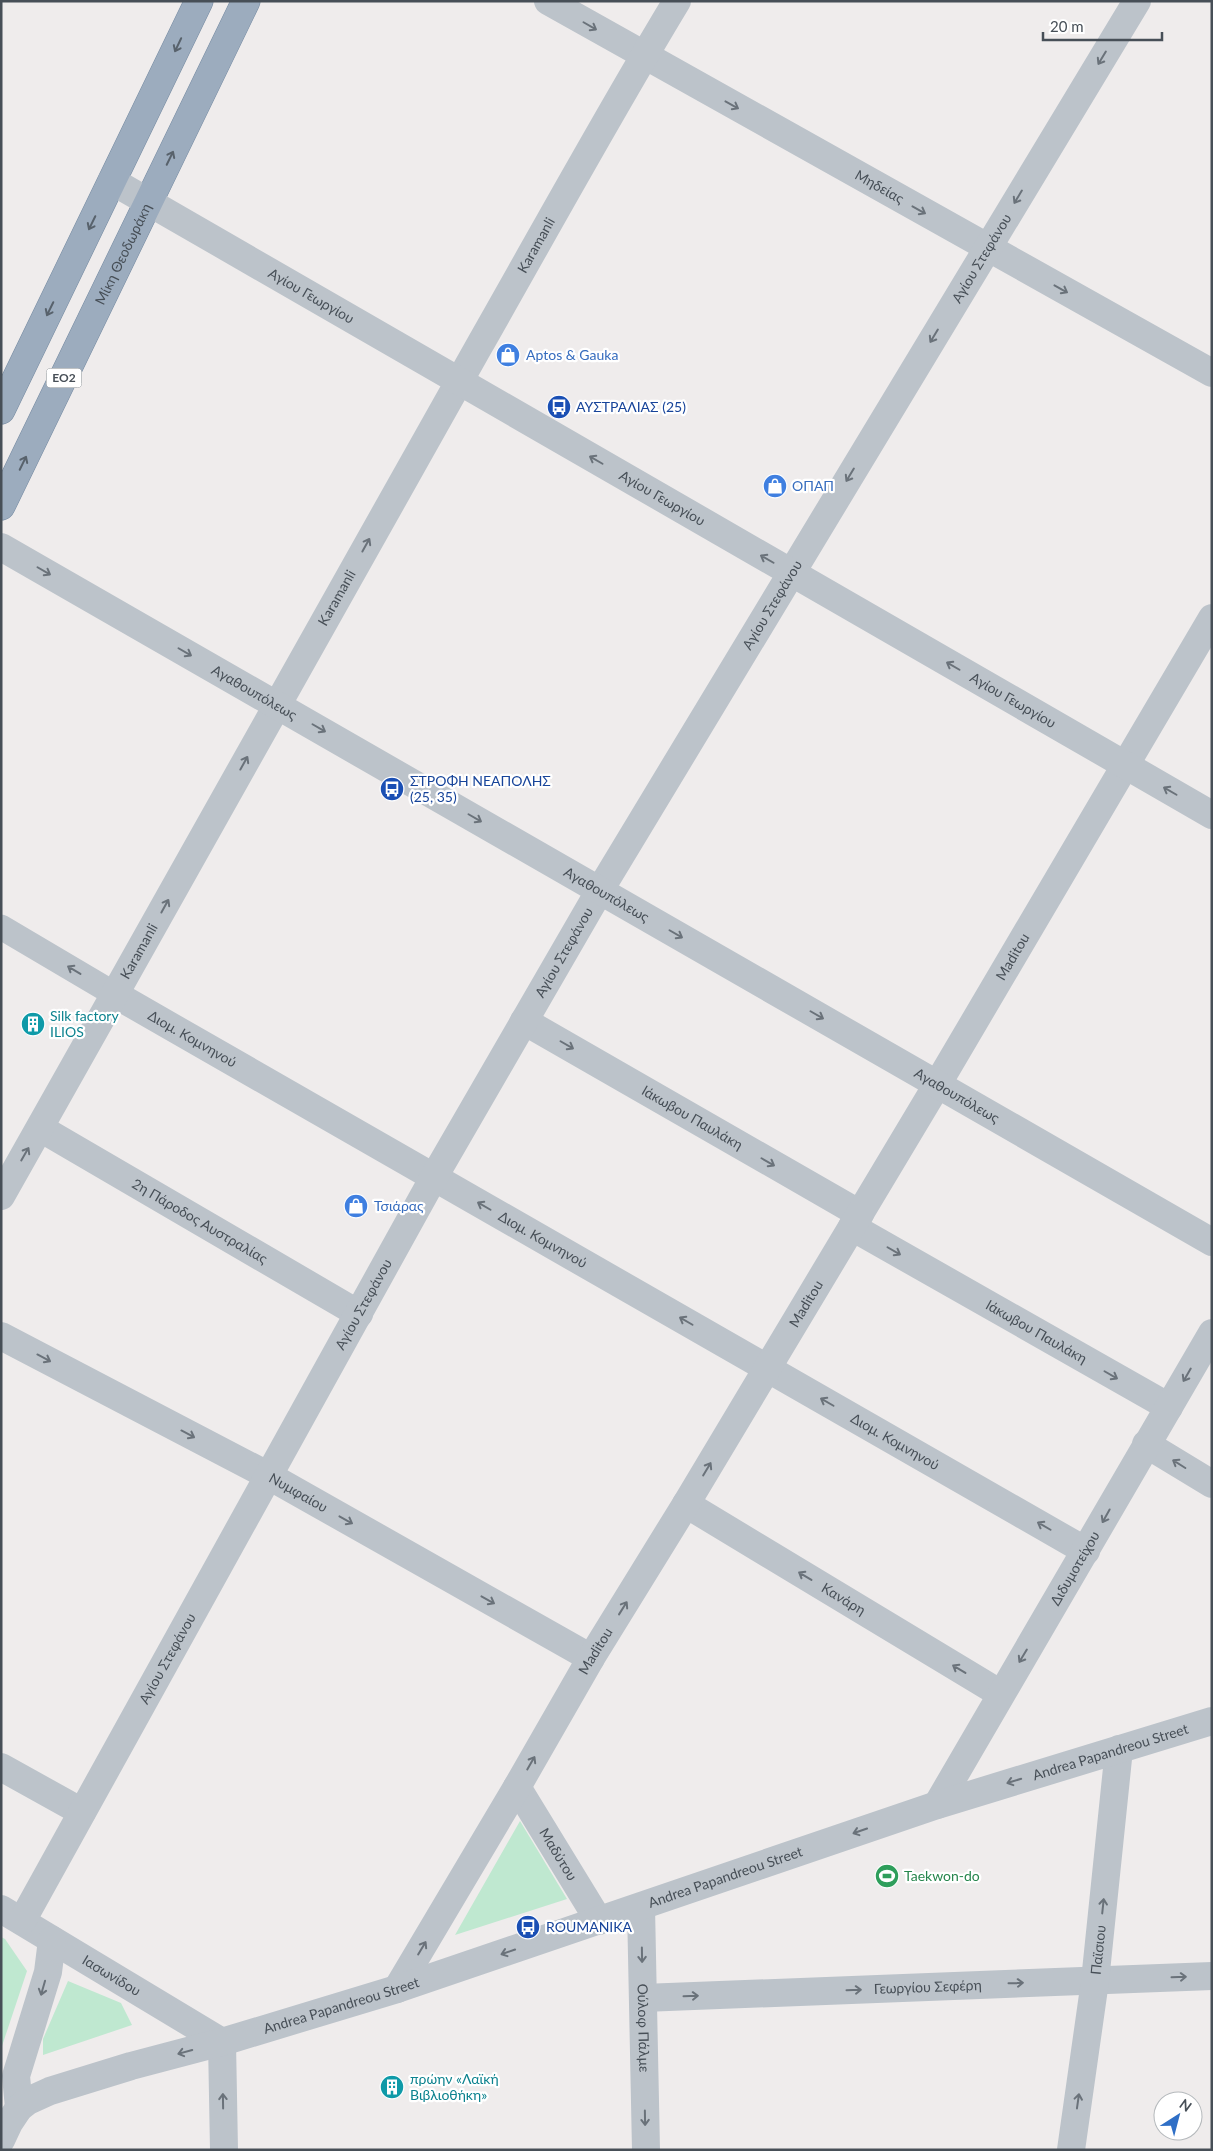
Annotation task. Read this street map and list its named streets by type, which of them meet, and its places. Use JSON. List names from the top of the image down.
{
  "streets": {
    "highway": ["Μίκη Θεοδωράκη", "ΕΟ2"],
    "street": [
      "Μηδείας",
      "Karamanli",
      "Αγίου Στεφάνου",
      "Αγίου Γεωργίου",
      "Αγαθουπόλεως",
      "Maditou",
      "Διομ. Κομνηνού",
      "Ιάκωβου Παυλάκη",
      "2η Πάροδος Αυστραλίας",
      "Νυμφαίου",
      "Διδυμοτείχου",
      "Κανάρη",
      "Andrea Papandreou Street",
      "Μαδύτου",
      "Παϊσιου",
      "Ιασωνίδου",
      "Γεωργίου Σεφέρη",
      "Ούλοφ Πάλμε"
    ]
  },
  "crossings": [
    ["Μηδείας", "Karamanli"],
    ["Μηδείας", "Αγίου Στεφάνου"],
    ["Karamanli", "Αγίου Γεωργίου"],
    ["Karamanli", "Αγαθουπόλεως"],
    ["Karamanli", "Διομ. Κομνηνού"],
    ["Karamanli", "2η Πάροδος Αυστραλίας"],
    ["Μίκη Θεοδωράκη", "Αγίου Γεωργίου"],
    ["Αγίου Στεφάνου", "Αγίου Γεωργίου"],
    ["Αγίου Στεφάνου", "Αγαθουπόλεως"],
    ["Αγίου Στεφάνου", "Διομ. Κομνηνού"],
    ["Αγίου Στεφάνου", "Ιάκωβου Παυλάκη"],
    ["Αγίου Στεφάνου", "2η Πάροδος Αυστραλίας"],
    ["Αγίου Στεφάνου", "Νυμφαίου"],
    ["Αγίου Στεφάνου", "Ιασωνίδου"],
    ["Αγίου Γεωργίου", "Maditou"],
    ["Αγαθουπόλεως", "Maditou"],
    ["Maditou", "Διομ. Κομνηνού"],
    ["Maditou", "Ιάκωβου Παυλάκη"],
    ["Maditou", "Νυμφαίου"],
    ["Maditou", "Κανάρη"],
    ["Maditou", "Andrea Papandreou Street"],
    ["Maditou", "Μαδύτου"],
    ["Διομ. Κομνηνού", "Διδυμοτείχου"],
    ["Ιάκωβου Παυλάκη", "Διδυμοτείχου"],
    ["Διδυμοτείχου", "Κανάρη"],
    ["Διδυμοτείχου", "Andrea Papandreou Street"],
    ["Andrea Papandreou Street", "Μαδύτου"],
    ["Andrea Papandreou Street", "Παϊσιου"],
    ["Andrea Papandreou Street", "Ιασωνίδου"],
    ["Andrea Papandreou Street", "Ούλοφ Πάλμε"],
    ["Παϊσιου", "Γεωργίου Σεφέρη"],
    ["Γεωργίου Σεφέρη", "Ούλοφ Πάλμε"]
  ],
  "one_way": [
    "Μηδείας",
    "Karamanli",
    "Αγίου Γεωργίου",
    "Αγαθουπόλεως",
    "Maditou",
    "Διομ. Κομνηνού",
    "Ιάκωβου Παυλάκη",
    "Νυμφαίου",
    "Διδυμοτείχου",
    "Κανάρη",
    "Andrea Papandreou Street",
    "Παϊσιου",
    "Γεωργίου Σεφέρη",
    "Ούλοφ Πάλμε"
  ],
  "places": {
    "shop": ["Aptos & Gauka", "ΟΠΑΠ", "Τσιάρας"],
    "bus stop": ["ΑΥΣΤΡΑΛΙΑΣ (25)", "ΣΤΡΟΦΗ ΝΕΑΠΟΛΗΣ (25, 35)", "ROUMANIKA"],
    "building": ["Silk factory ILIOS", "πρώην «Λαϊκή Βιβλιοθήκη»"],
    "sports": ["Taekwon-do"]
  },
  "scale_bar": "20 m",
  "north": "top right"
}
